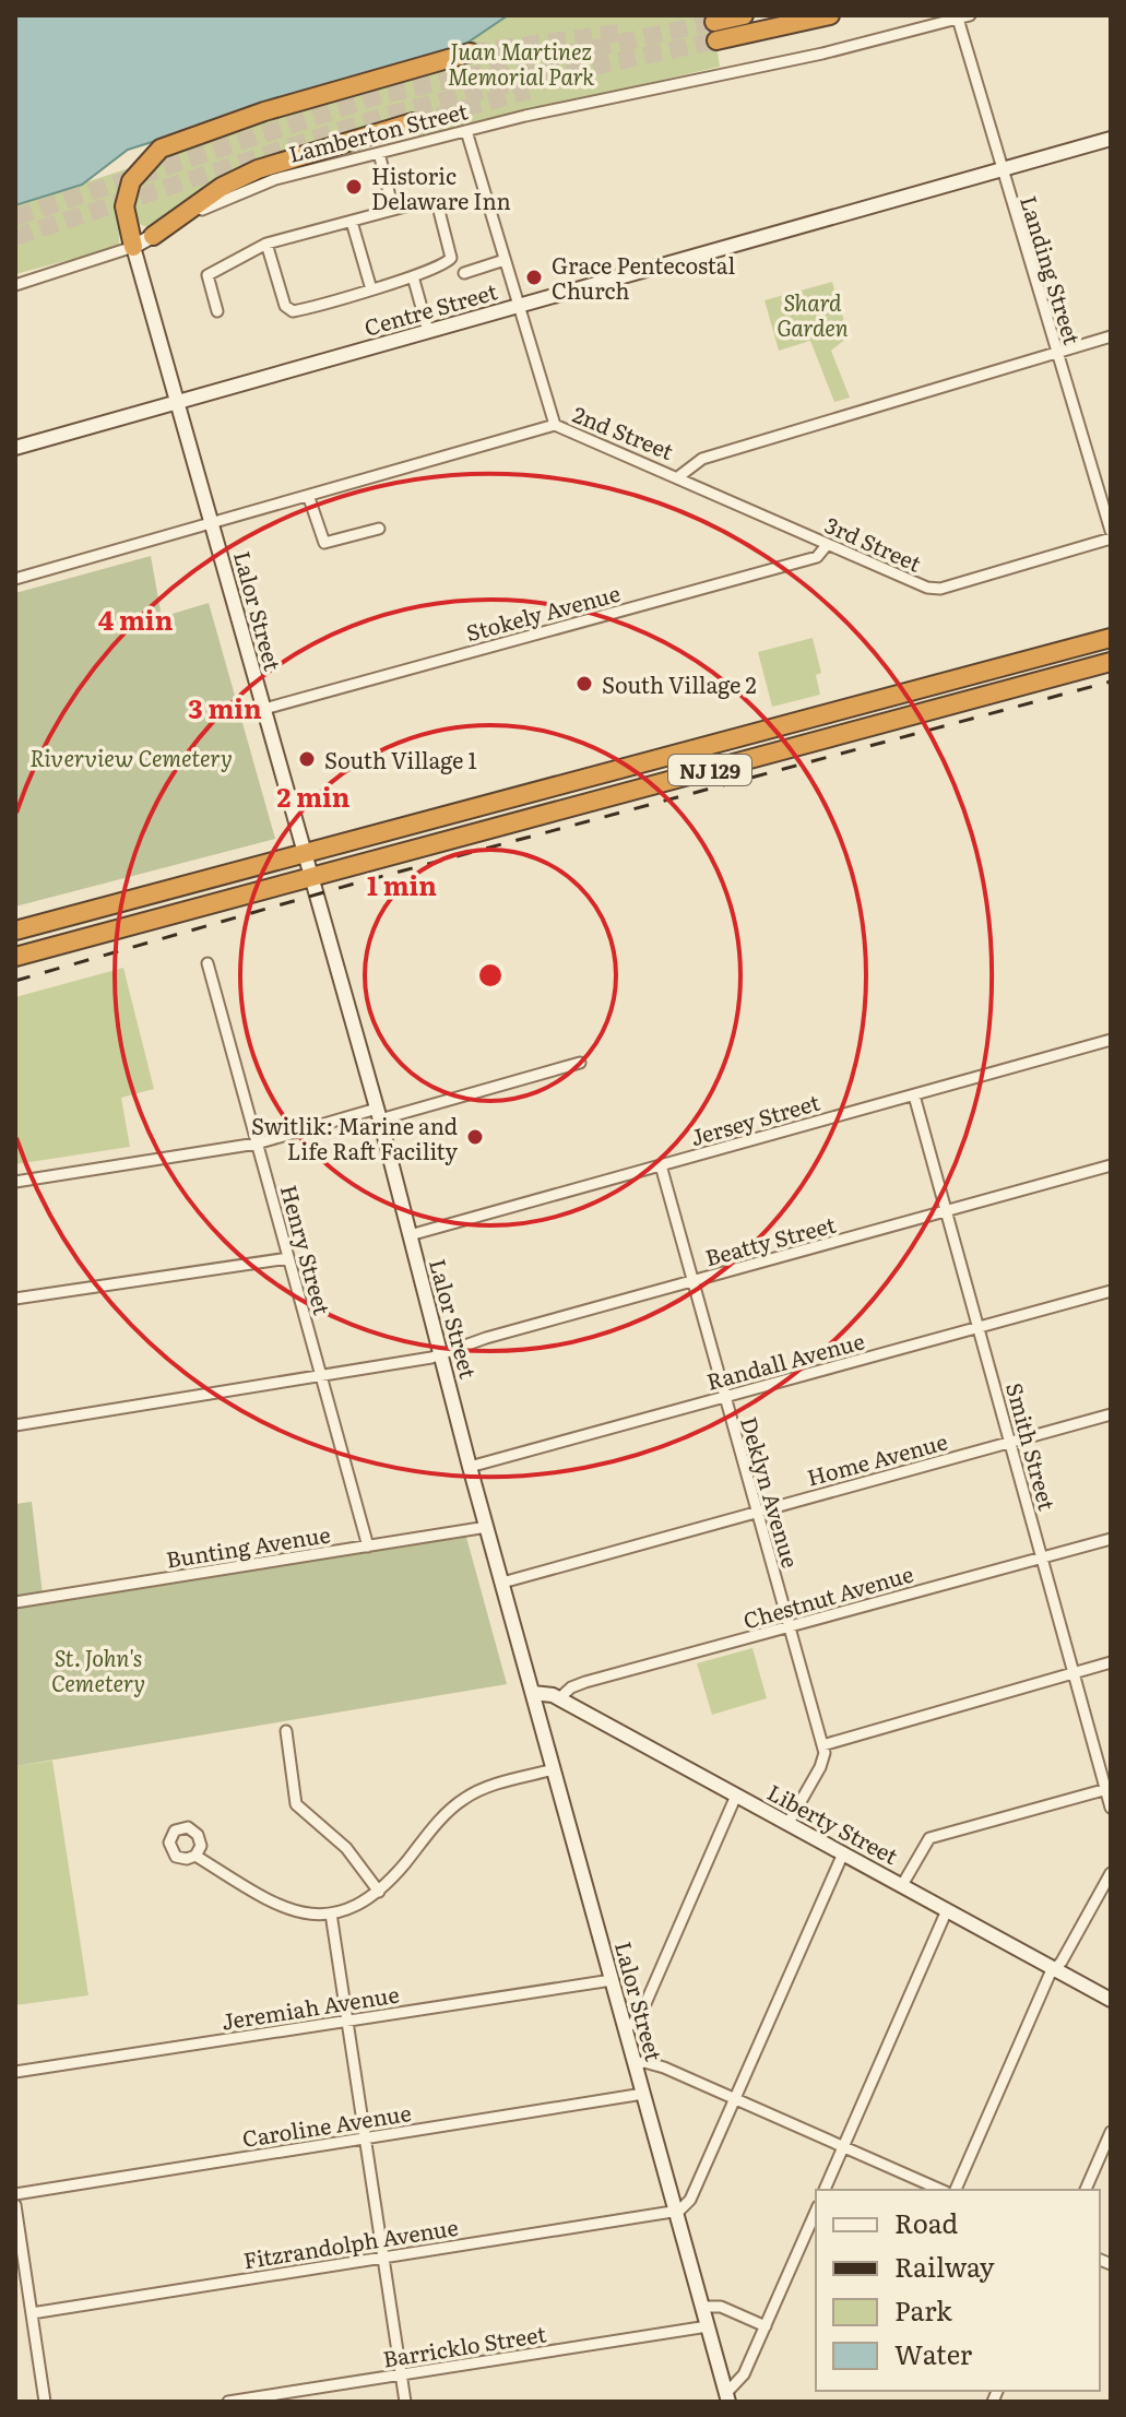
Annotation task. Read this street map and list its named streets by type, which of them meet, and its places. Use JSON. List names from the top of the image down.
{
  "streets": {
    "highway": ["NJ 129"],
    "main road": [
      "Lamberton Street",
      "Centre Street",
      "Lalor Street",
      "Liberty Street"
    ],
    "street": [
      "Landing Street",
      "2nd Street",
      "3rd Street",
      "Stokely Avenue",
      "Jersey Street",
      "Beatty Street",
      "Henry Street",
      "Randall Avenue",
      "Smith Street",
      "Home Avenue",
      "Deklyn Avenue",
      "Bunting Avenue",
      "Chestnut Avenue",
      "Jeremiah Avenue",
      "Caroline Avenue",
      "Fitzrandolph Avenue",
      "Barricklo Street"
    ]
  },
  "crossings": [
    ["Lamberton Street", "Landing Street"],
    ["Lamberton Street", "Lalor Street"],
    ["Landing Street", "Centre Street"],
    ["Landing Street", "2nd Street"],
    ["Centre Street", "Lalor Street"],
    ["2nd Street", "3rd Street"],
    ["2nd Street", "Lalor Street"],
    ["3rd Street", "Stokely Avenue"],
    ["Lalor Street", "Stokely Avenue"],
    ["Lalor Street", "NJ 129"],
    ["Lalor Street", "Jersey Street"],
    ["Lalor Street", "Beatty Street"],
    ["Lalor Street", "Randall Avenue"],
    ["Lalor Street", "Home Avenue"],
    ["Lalor Street", "Bunting Avenue"],
    ["Lalor Street", "Liberty Street"],
    ["Lalor Street", "Jeremiah Avenue"],
    ["Lalor Street", "Caroline Avenue"],
    ["Lalor Street", "Fitzrandolph Avenue"],
    ["Lalor Street", "Barricklo Street"],
    ["Jersey Street", "Smith Street"],
    ["Jersey Street", "Deklyn Avenue"],
    ["Beatty Street", "Henry Street"],
    ["Beatty Street", "Smith Street"],
    ["Beatty Street", "Deklyn Avenue"],
    ["Henry Street", "Bunting Avenue"],
    ["Randall Avenue", "Smith Street"],
    ["Randall Avenue", "Deklyn Avenue"],
    ["Smith Street", "Home Avenue"],
    ["Smith Street", "Chestnut Avenue"],
    ["Home Avenue", "Deklyn Avenue"],
    ["Deklyn Avenue", "Chestnut Avenue"],
    ["Chestnut Avenue", "Liberty Street"]
  ],
  "parks": [
    "Juan Martinez Memorial Park",
    "Shard Garden",
    "Riverview Cemetery",
    "St. John's Cemetery"
  ],
  "places": [
    "Historic Delaware Inn",
    "Grace Pentecostal Church",
    "South Village 2",
    "South Village 1",
    "Switlik: Marine and Life Raft Facility"
  ],
  "legend": [
    "Road",
    "Railway",
    "Park",
    "Water"
  ],
  "rings": [
    "4 min",
    "3 min",
    "2 min",
    "1 min"
  ]
}
